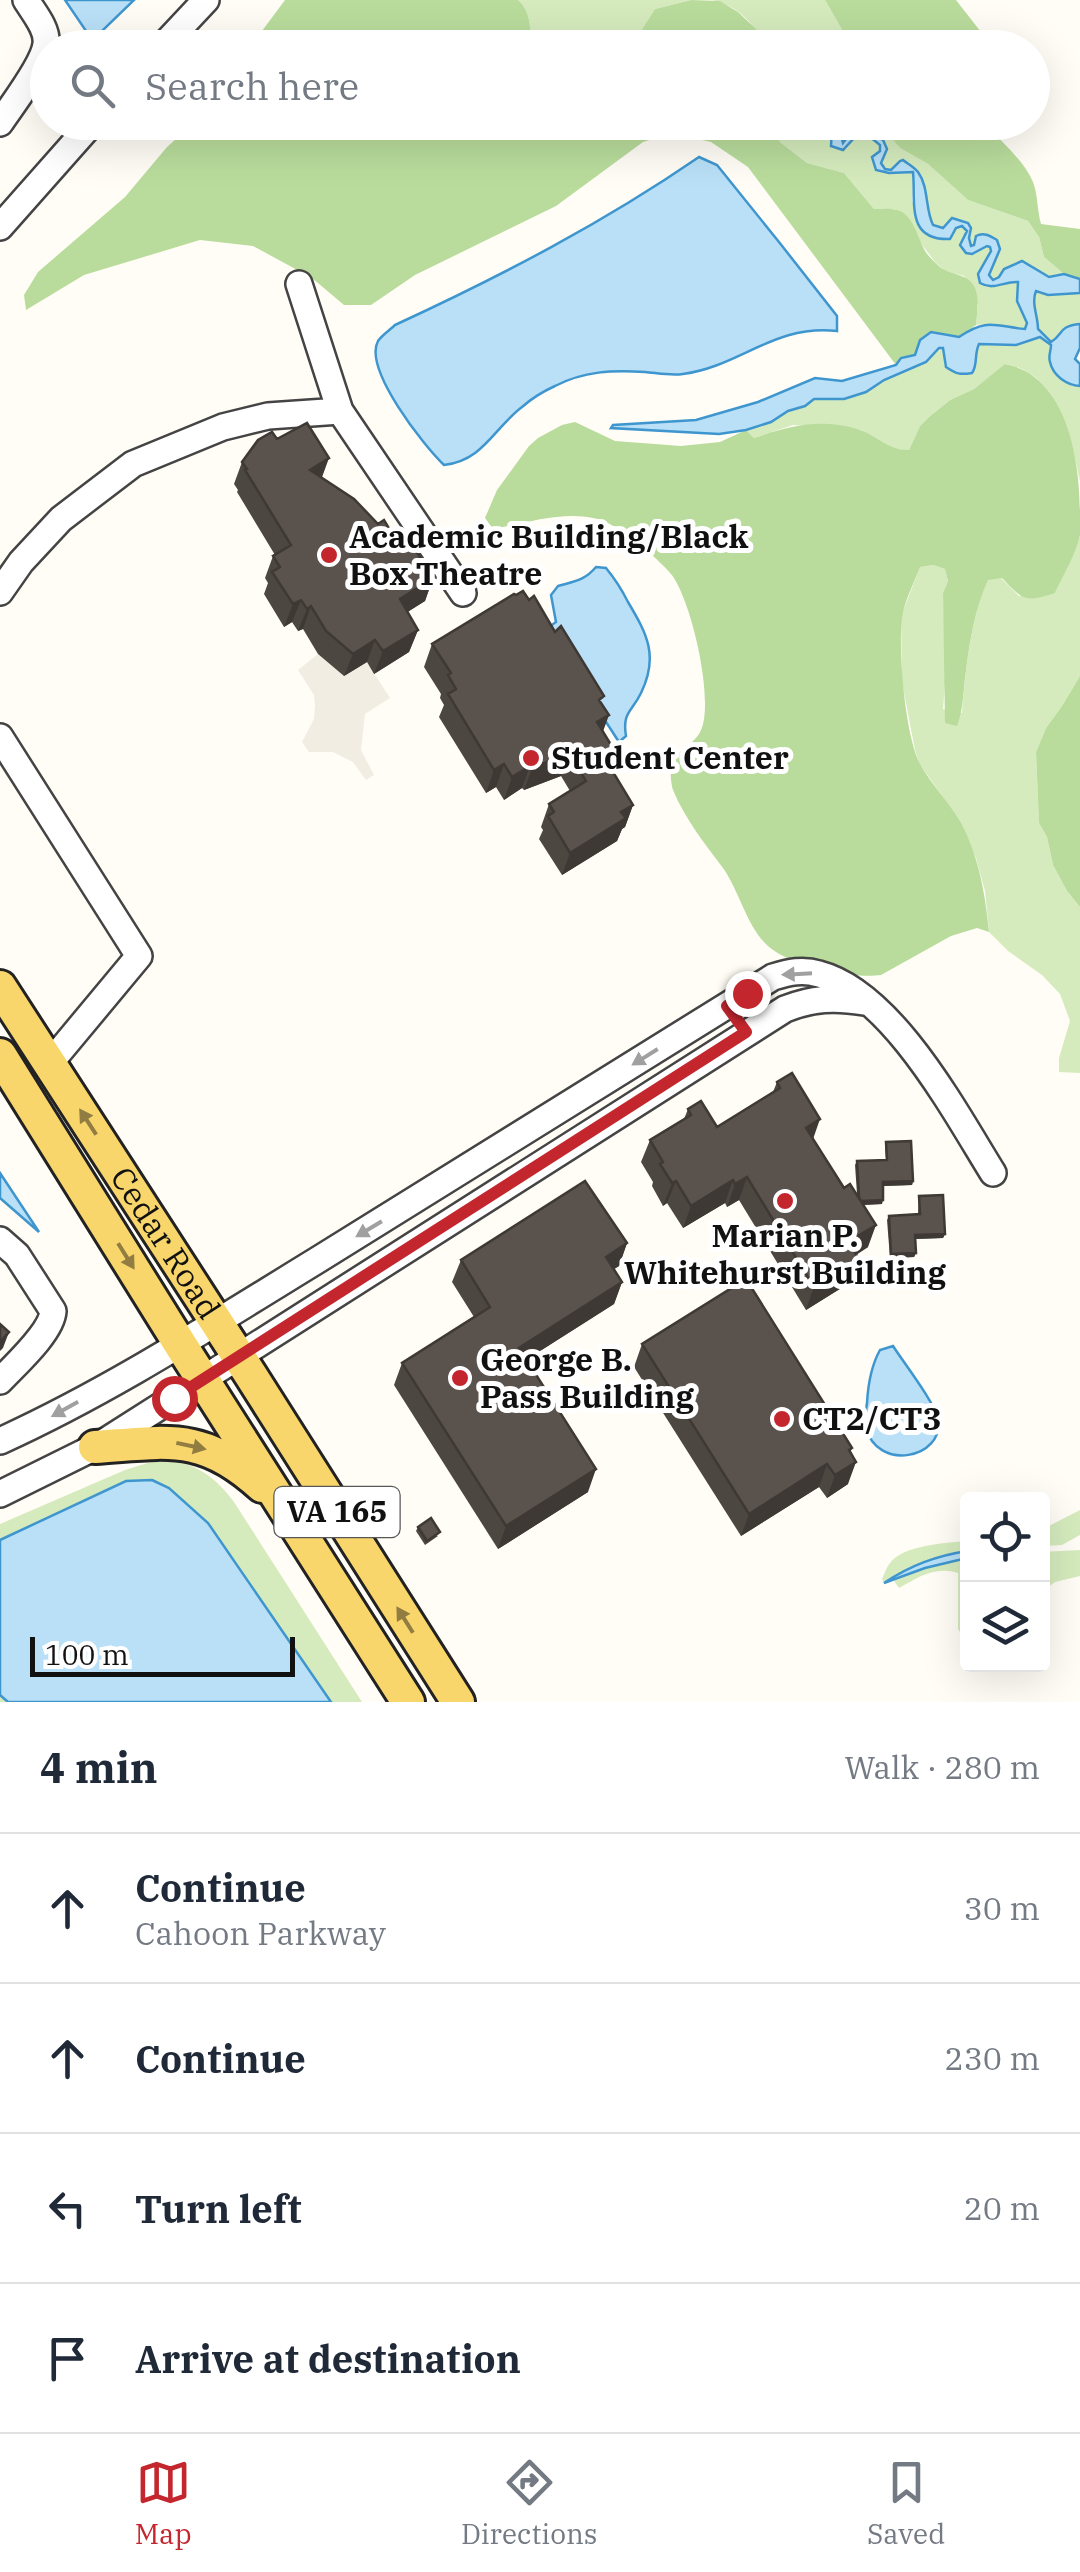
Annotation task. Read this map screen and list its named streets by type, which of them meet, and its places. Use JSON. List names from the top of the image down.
{
  "streets": {
    "main road": ["Cedar Road", "VA 165"]
  },
  "places": [
    "Academic Building/Black Box Theatre",
    "Student Center",
    "Marian P. Whitehurst Building",
    "George B. Pass Building",
    "CT2/CT3"
  ],
  "scale_bar": "100 m",
  "page": {
    "search": "Search here",
    "scale": "100 m",
    "heading": ["4 min", "Walk · 280 m"],
    "list": [
      ["Continue", "Cahoon Parkway", "30 m"],
      ["Continue", "230 m"],
      ["Turn left", "20 m"],
      "Arrive at destination"
    ],
    "nav": ["Map", "Directions", "Saved"]
  }
}
